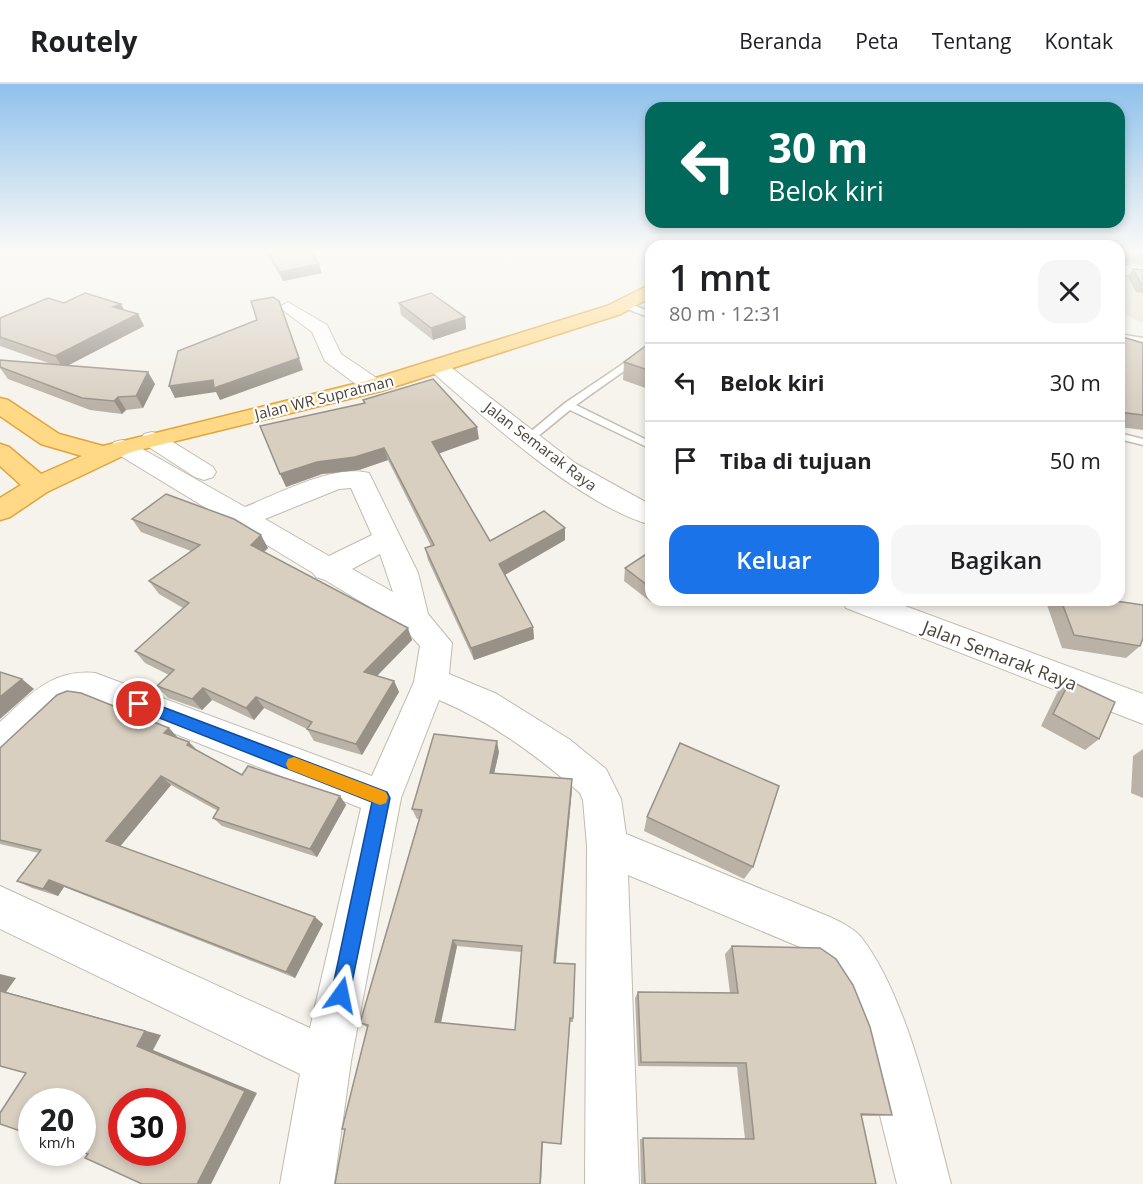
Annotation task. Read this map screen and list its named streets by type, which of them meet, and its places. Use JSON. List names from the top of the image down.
{
  "streets": {
    "highway": ["Jalan WR Supratman"],
    "street": ["Jalan Semarak Raya"]
  },
  "crossings": [
    ["Jalan WR Supratman", "Jalan Semarak Raya"]
  ],
  "page": {
    "header": "Routely",
    "nav": [
      "Beranda",
      "Peta",
      "Tentang",
      "Kontak"
    ],
    "turn": ["30 m", "Belok kiri"],
    "heading": ["1 mnt", "80 m · 12:31"],
    "list": [
      {
        "name": "Belok kiri",
        "value": "30 m"
      },
      {
        "name": "Tiba di tujuan",
        "value": "50 m"
      }
    ],
    "buttons": ["Keluar", "Bagikan"],
    "speed": "20 km/h",
    "limit": "30"
  }
}
